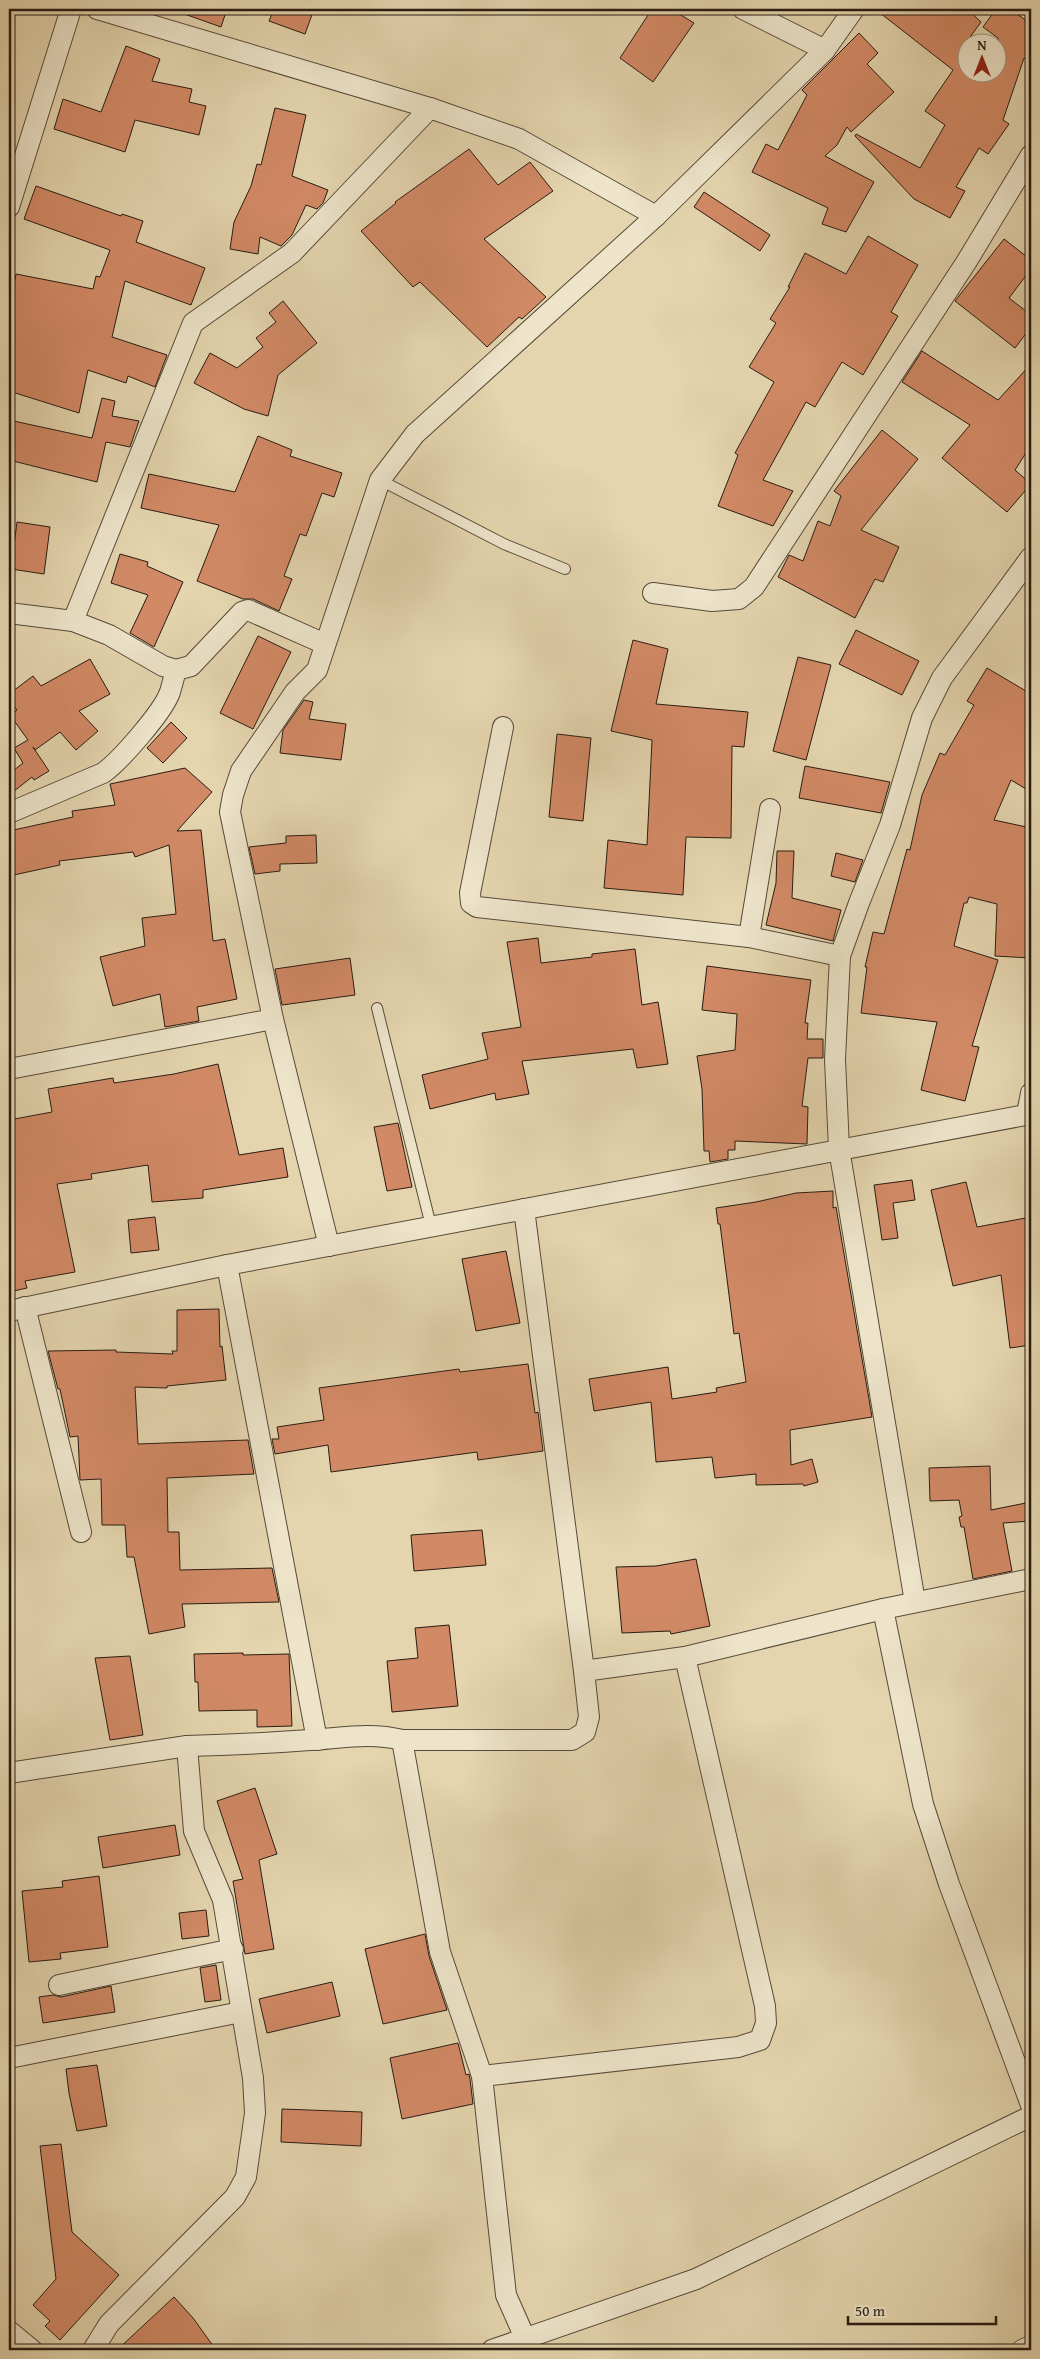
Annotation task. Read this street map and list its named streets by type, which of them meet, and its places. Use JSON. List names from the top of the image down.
{
  "scale_bar": "50 m",
  "north": "top"
}
